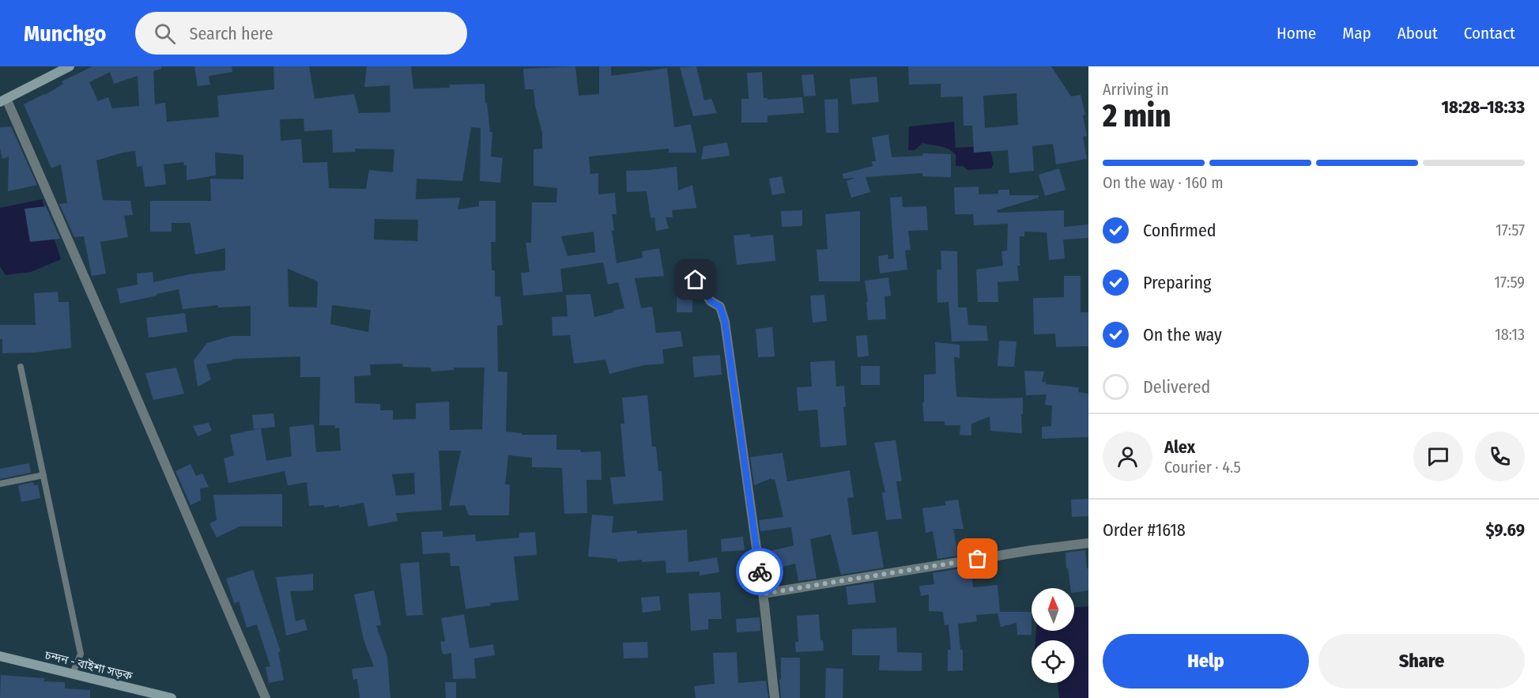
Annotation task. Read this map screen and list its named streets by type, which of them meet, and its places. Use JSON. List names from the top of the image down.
{
  "streets": {
    "main road": ["চন্দন - বাইশা সড়ক"]
  },
  "north": "top",
  "page": {
    "header": "Munchgo",
    "search": "Search here",
    "nav": [
      "Home",
      "Map",
      "About",
      "Contact"
    ],
    "heading": ["2 min", "Arriving in", "18:28–18:33"],
    "panel": [
      "Alex",
      "Courier · 4.5",
      "Order #1618",
      "$9.69"
    ],
    "bar": "On the way · 160 m",
    "list": [
      ["Confirmed", "17:57"],
      ["Preparing", "17:59"],
      ["On the way", "18:13"],
      "Delivered"
    ],
    "buttons": ["Help", "Share"]
  }
}
